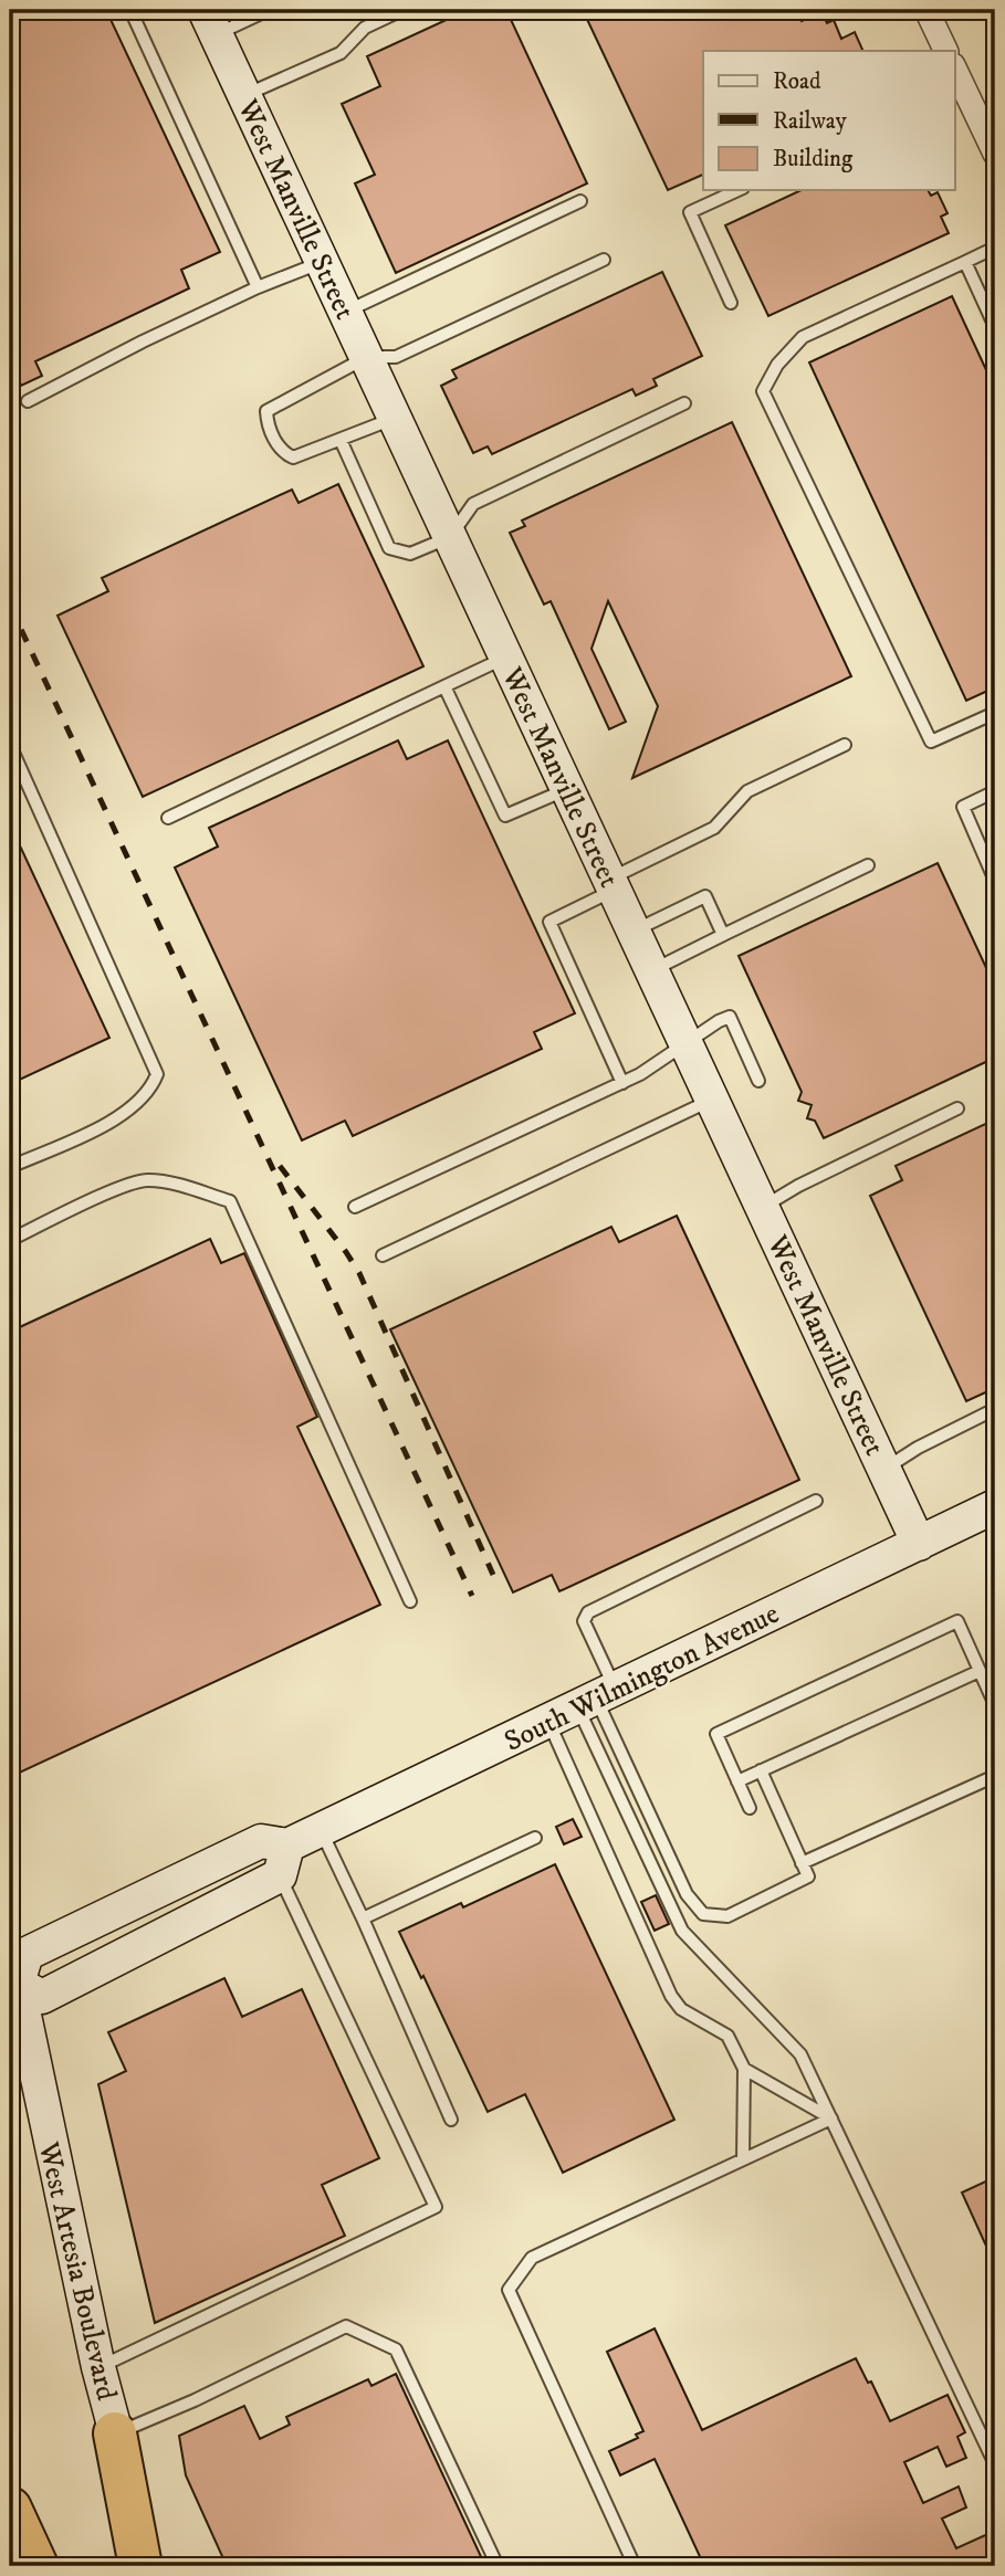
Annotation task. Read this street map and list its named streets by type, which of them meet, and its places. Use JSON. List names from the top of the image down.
{
  "streets": {
    "main road": ["West Manville Street", "South Wilmington Avenue", "West Artesia Boulevard"]
  },
  "crossings": [
    ["West Manville Street", "South Wilmington Avenue"],
    ["South Wilmington Avenue", "West Artesia Boulevard"]
  ],
  "legend": ["Road", "Railway", "Building"]
}
